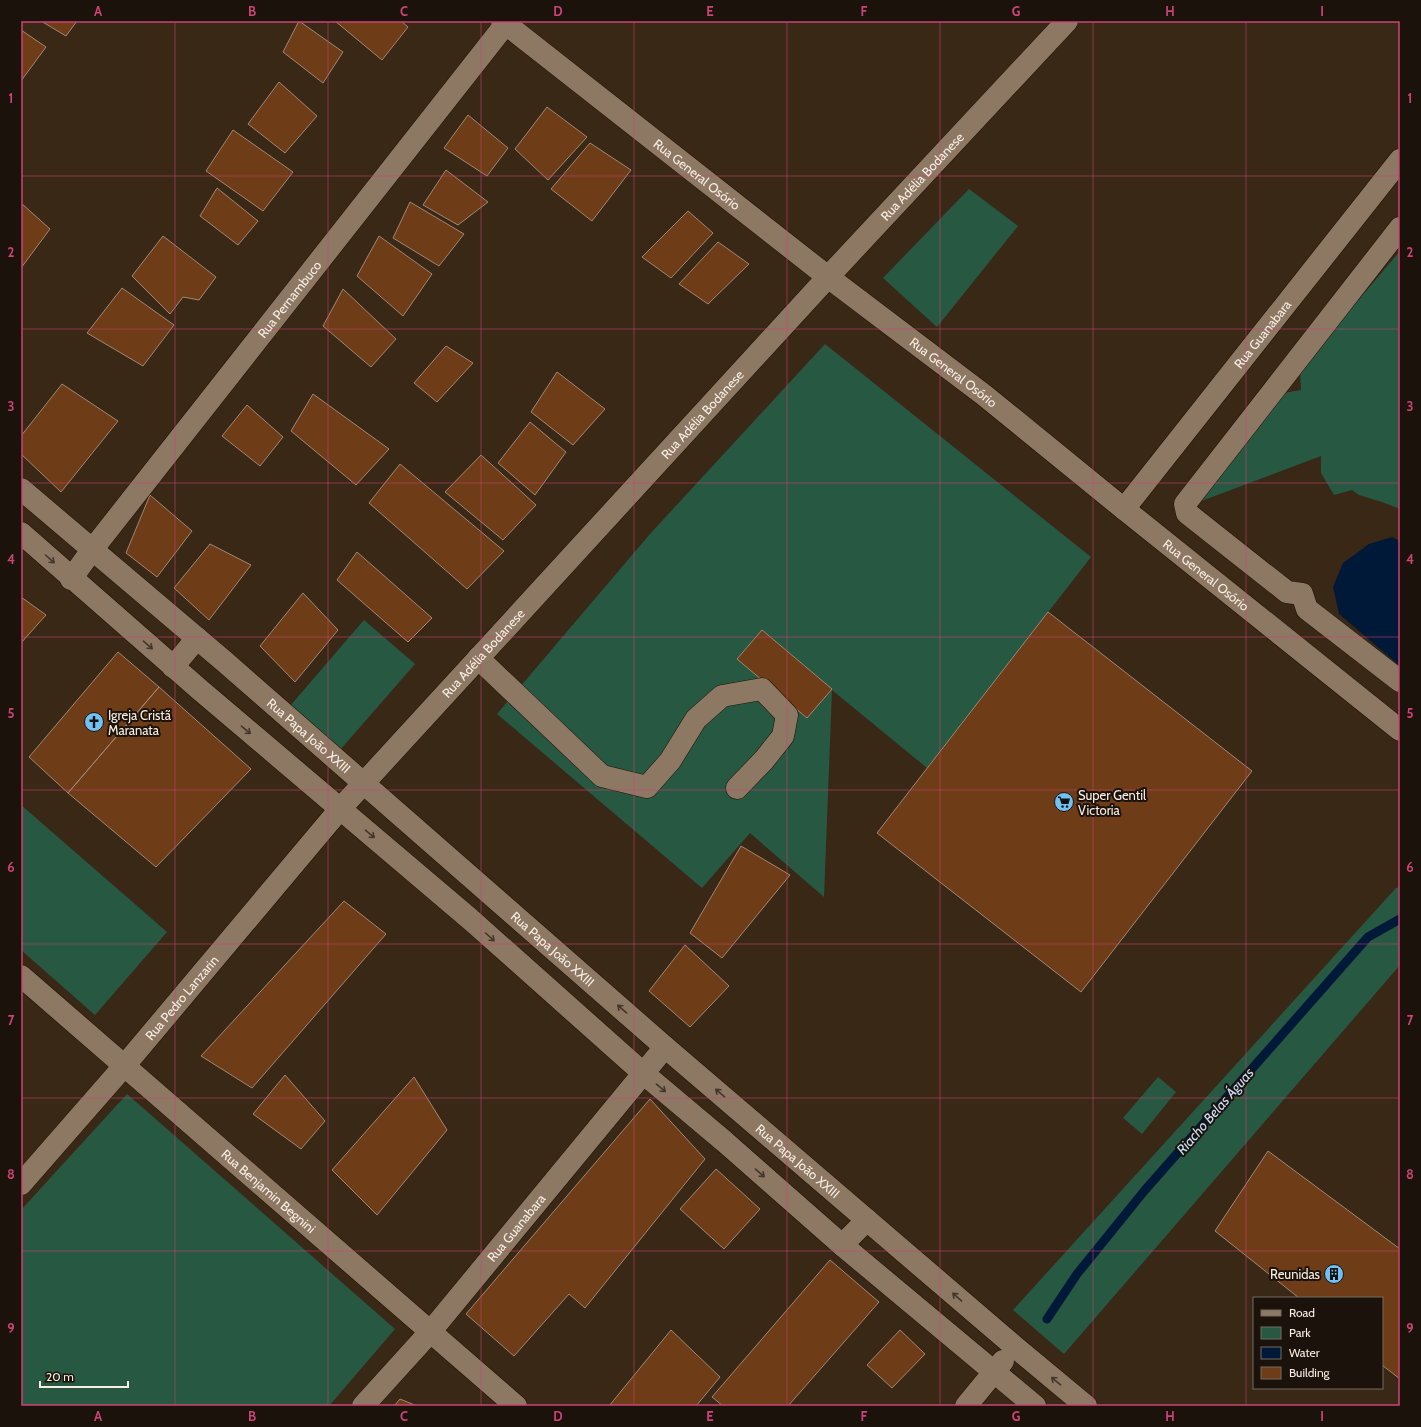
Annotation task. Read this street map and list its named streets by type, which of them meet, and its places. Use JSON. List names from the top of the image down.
{
  "streets": {
    "street": [
      "Rua General Osório",
      "Rua Adélia Bodanese",
      "Rua Pernambuco",
      "Rua Guanabara",
      "Rua Papa João XXIII",
      "Rua Pedro Lanzarin",
      "Rua Benjamin Begnini"
    ]
  },
  "crossings": [
    ["Rua General Osório", "Rua Adélia Bodanese"],
    ["Rua General Osório", "Rua Pernambuco"],
    ["Rua General Osório", "Rua Guanabara"],
    ["Rua Adélia Bodanese", "Rua Papa João XXIII"],
    ["Rua Adélia Bodanese", "Rua Pedro Lanzarin"],
    ["Rua Pernambuco", "Rua Papa João XXIII"],
    ["Rua Guanabara", "Rua Papa João XXIII"],
    ["Rua Guanabara", "Rua Benjamin Begnini"],
    ["Rua Pedro Lanzarin", "Rua Benjamin Begnini"]
  ],
  "water": ["Riacho Belas Águas"],
  "places": {
    "church": ["Igreja Cristã Maranata"],
    "supermarket": ["Super Gentil Victoria"],
    "building": ["Reunidas"]
  },
  "legend": [
    "Road",
    "Park",
    "Water",
    "Building"
  ],
  "scale_bar": "20 m",
  "grid": {
    "columns": [
      "A",
      "B",
      "C",
      "D",
      "E",
      "F",
      "G",
      "H",
      "I"
    ],
    "rows": [
      "1",
      "2",
      "3",
      "4",
      "5",
      "6",
      "7",
      "8",
      "9"
    ]
  }
}
